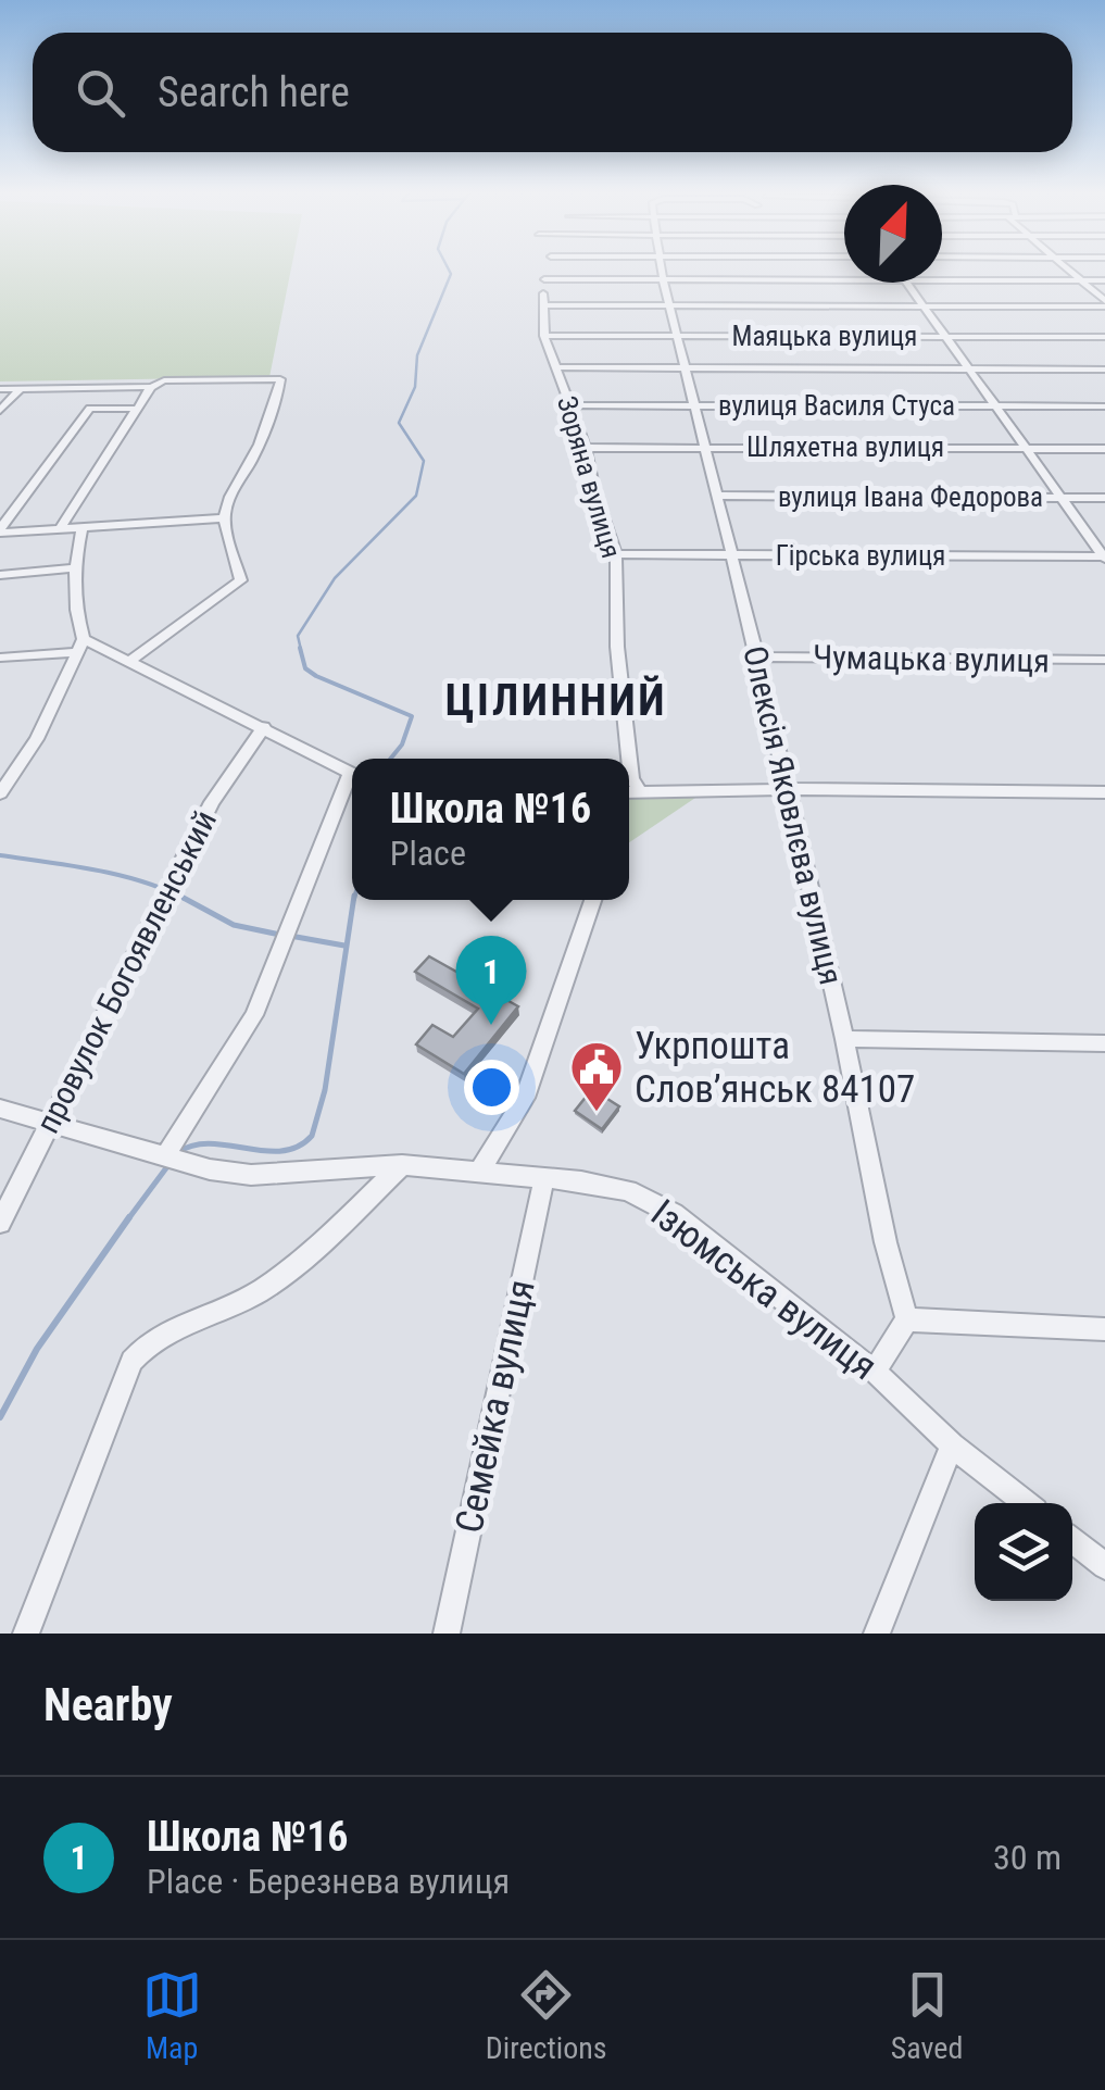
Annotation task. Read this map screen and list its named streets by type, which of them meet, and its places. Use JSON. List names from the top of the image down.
{
  "streets": {
    "street": [
      "Маяцька вулиця",
      "вулиця Василя Стуса",
      "Шляхетна вулиця",
      "Зоряна вулиця",
      "вулиця Івана Федорова",
      "Гірська вулиця",
      "Чумацька вулиця",
      "Олексія Яковлєва вулиця",
      "провулок Богоявленський",
      "Ізюмська вулиця",
      "Семейка вулиця"
    ]
  },
  "crossings": [
    ["Маяцька вулиця", "Зоряна вулиця"],
    ["Маяцька вулиця", "Олексія Яковлєва вулиця"],
    ["вулиця Василя Стуса", "Зоряна вулиця"],
    ["вулиця Василя Стуса", "Олексія Яковлєва вулиця"],
    ["Шляхетна вулиця", "Зоряна вулиця"],
    ["Шляхетна вулиця", "Олексія Яковлєва вулиця"],
    ["Зоряна вулиця", "Гірська вулиця"],
    ["вулиця Івана Федорова", "Олексія Яковлєва вулиця"],
    ["Гірська вулиця", "Олексія Яковлєва вулиця"],
    ["Чумацька вулиця", "Олексія Яковлєва вулиця"],
    ["провулок Богоявленський", "Ізюмська вулиця"],
    ["Ізюмська вулиця", "Семейка вулиця"]
  ],
  "districts": ["ЦІЛИННИЙ"],
  "places": {
    "public building": ["Укрпошта Слов’янськ 84107"]
  },
  "north": "top right",
  "page": {
    "search": "Search here",
    "popup": ["Школа №16", "Place"],
    "pins": "1",
    "heading": "Nearby",
    "list": [
      {
        "mark": "1",
        "name": "Школа №16",
        "note": "Place · Березнева вулиця",
        "value": "30 m"
      }
    ],
    "nav": ["Map", "Directions", "Saved"]
  }
}
